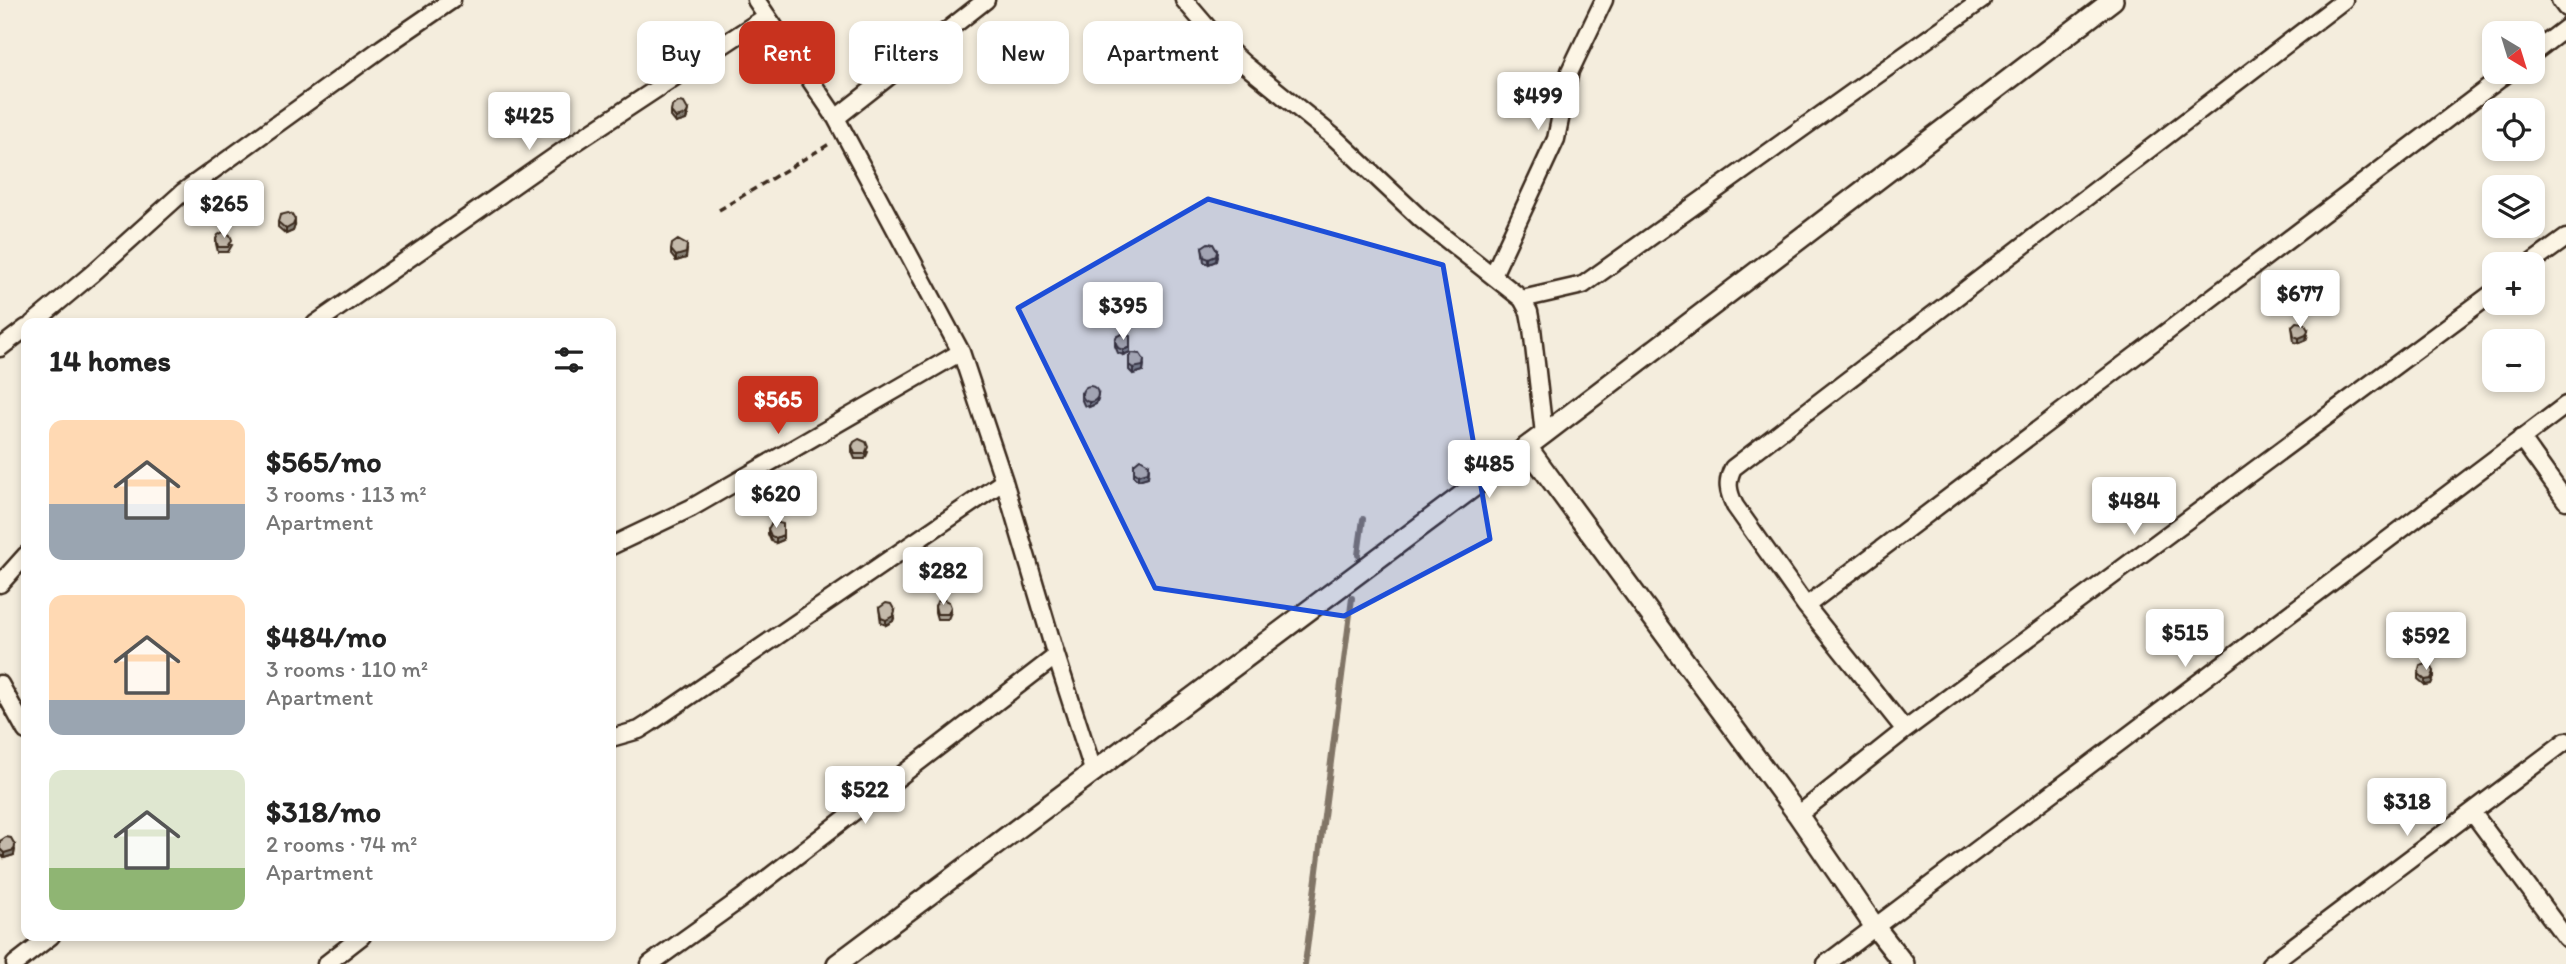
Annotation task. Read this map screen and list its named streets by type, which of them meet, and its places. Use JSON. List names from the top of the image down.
{
  "north": "bottom right",
  "page": {
    "map_buttons": ["+", "−"],
    "chip": [
      "Buy",
      "Rent",
      "Filters",
      "New",
      "Apartment"
    ],
    "price": [
      "$499",
      "$425",
      "$265",
      "$677",
      "$395",
      "$565",
      "$485",
      "$620",
      "$484",
      "$282",
      "$515",
      "$592",
      "$522",
      "$318"
    ],
    "heading": "14 homes",
    "list": [
      {
        "name": "$565/mo",
        "note": "3 rooms · 113 m² · Apartment"
      },
      {
        "name": "$484/mo",
        "note": "3 rooms · 110 m² · Apartment"
      },
      {
        "name": "$318/mo",
        "note": "2 rooms · 74 m² · Apartment"
      }
    ]
  }
}
